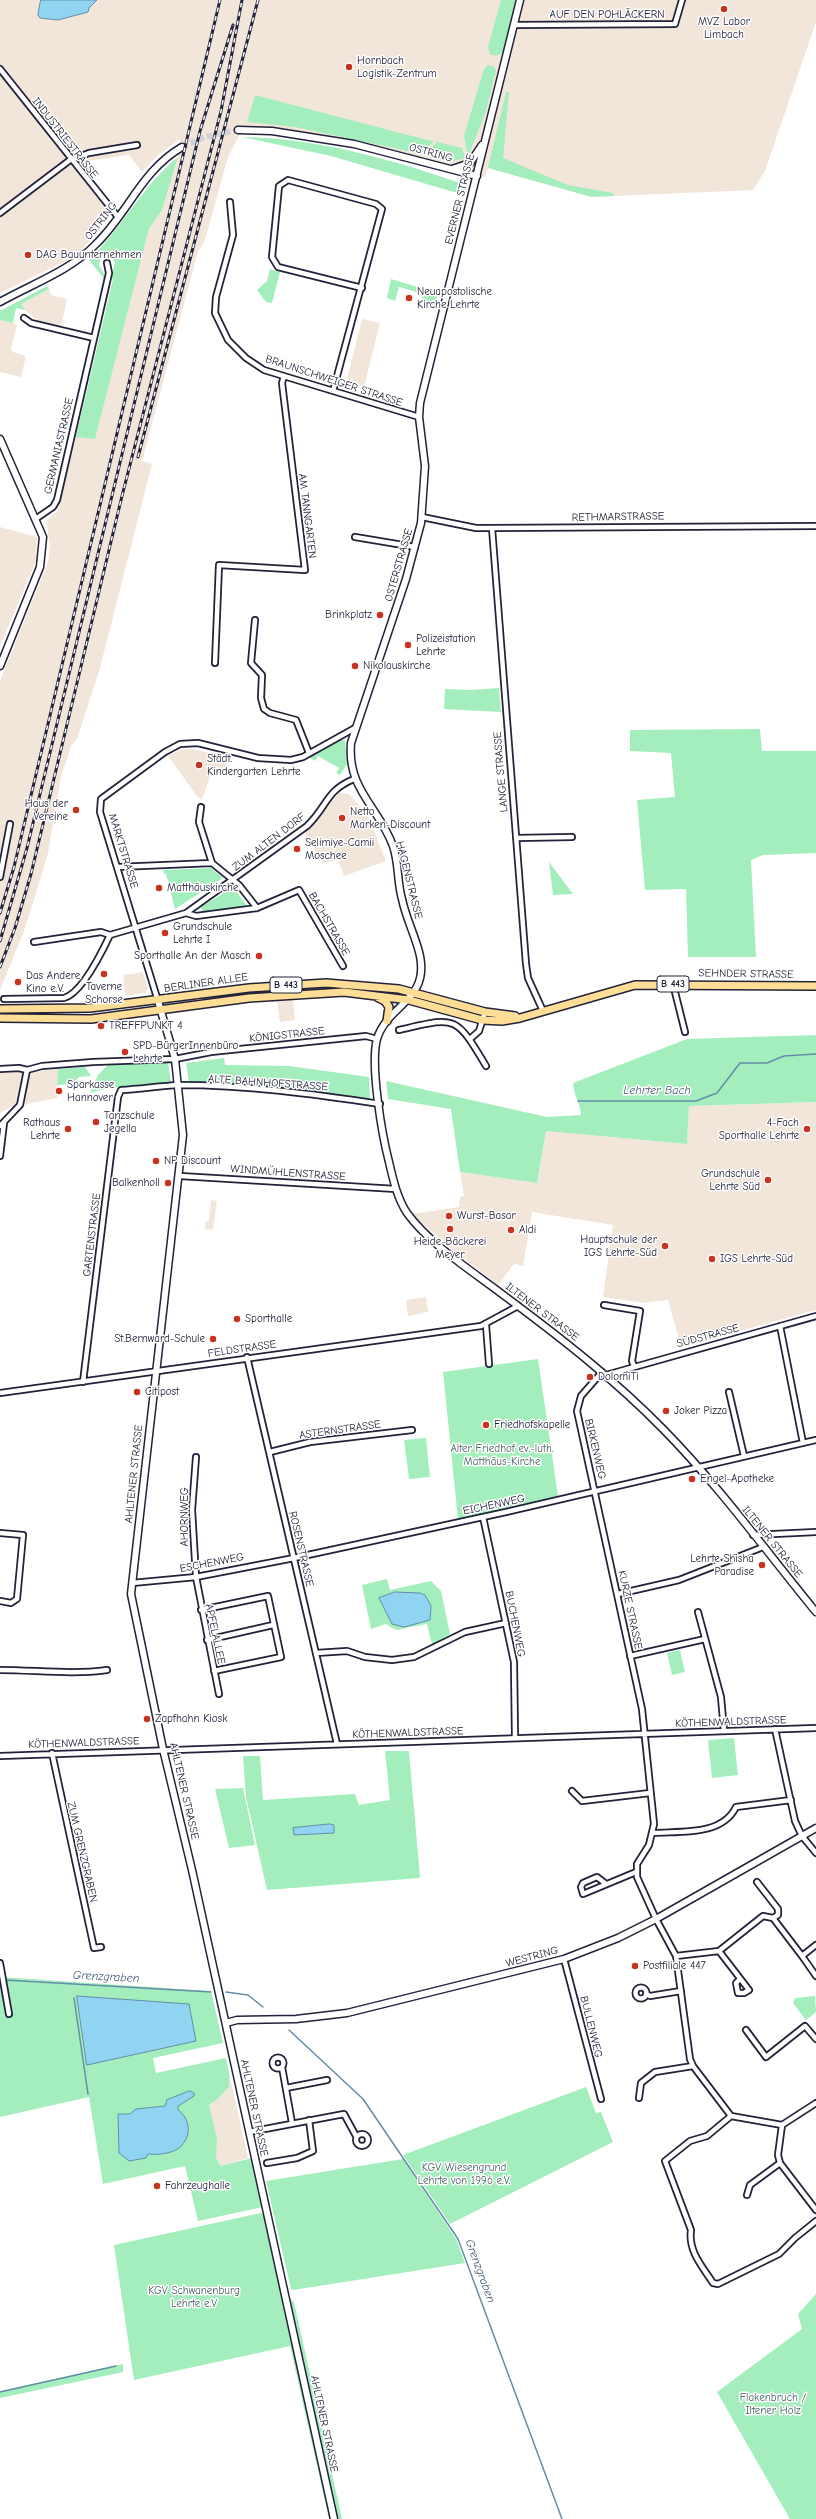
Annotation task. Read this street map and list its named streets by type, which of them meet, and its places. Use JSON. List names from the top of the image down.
{
  "streets": {
    "main road": ["SEHNDER STRASSE", "BERLINER ALLEE", "B 443"],
    "street": [
      "AUF DEN POHLÄCKERN",
      "INDUSTRIESTRASSE",
      "OSTRING",
      "EVERNER STRASSE",
      "BRAUNSCHWEIGER STRASSE",
      "GERMANIASTRASSE",
      "AM TANNGARTEN",
      "RETHMARSTRASSE",
      "OSTERSTRASSE",
      "LANGE STRASSE",
      "ZUM ALTEN DORF",
      "MARKTSTRASSE",
      "HAGENSTRASSE",
      "BACHSTRASSE",
      "KÖNIGSTRASSE",
      "ALTE BAHNHOFSTRASSE",
      "WINDMÜHLENSTRASSE",
      "GARTENSTRASSE",
      "ILTENER STRASSE",
      "SÜDSTRASSE",
      "FELDSTRASSE",
      "ASTERNSTRASSE",
      "BIRKENWEG",
      "AHLTENER STRASSE",
      "EICHENWEG",
      "AHORNWEG",
      "ROSENSTRASSE",
      "ESCHENWEG",
      "KURZE STRASSE",
      "BUCHENWEG",
      "APFELALLEE",
      "KÖTHENWALDSTRASSE",
      "ZUM GRENZGRABEN",
      "WESTRING",
      "BULLENWEG"
    ]
  },
  "crossings": [
    ["AUF DEN POHLÄCKERN", "EVERNER STRASSE"],
    ["INDUSTRIESTRASSE", "OSTRING"],
    ["OSTRING", "EVERNER STRASSE"],
    ["EVERNER STRASSE", "OSTERSTRASSE"],
    ["BRAUNSCHWEIGER STRASSE", "AM TANNGARTEN"],
    ["BRAUNSCHWEIGER STRASSE", "OSTERSTRASSE"],
    ["RETHMARSTRASSE", "OSTERSTRASSE"],
    ["RETHMARSTRASSE", "LANGE STRASSE"],
    ["OSTERSTRASSE", "ZUM ALTEN DORF"],
    ["OSTERSTRASSE", "MARKTSTRASSE"],
    ["OSTERSTRASSE", "HAGENSTRASSE"],
    ["LANGE STRASSE", "SEHNDER STRASSE"],
    ["ZUM ALTEN DORF", "HAGENSTRASSE"],
    ["MARKTSTRASSE", "BERLINER ALLEE"],
    ["MARKTSTRASSE", "KÖNIGSTRASSE"],
    ["MARKTSTRASSE", "AHLTENER STRASSE"],
    ["HAGENSTRASSE", "SEHNDER STRASSE"],
    ["HAGENSTRASSE", "BERLINER ALLEE"],
    ["SEHNDER STRASSE", "BERLINER ALLEE"],
    ["KÖNIGSTRASSE", "ILTENER STRASSE"],
    ["KÖNIGSTRASSE", "AHLTENER STRASSE"],
    ["ALTE BAHNHOFSTRASSE", "GARTENSTRASSE"],
    ["ALTE BAHNHOFSTRASSE", "ILTENER STRASSE"],
    ["ALTE BAHNHOFSTRASSE", "AHLTENER STRASSE"],
    ["WINDMÜHLENSTRASSE", "ILTENER STRASSE"],
    ["WINDMÜHLENSTRASSE", "AHLTENER STRASSE"],
    ["GARTENSTRASSE", "FELDSTRASSE"],
    ["ILTENER STRASSE", "SÜDSTRASSE"],
    ["ILTENER STRASSE", "FELDSTRASSE"],
    ["ILTENER STRASSE", "BIRKENWEG"],
    ["ILTENER STRASSE", "EICHENWEG"],
    ["SÜDSTRASSE", "BIRKENWEG"],
    ["FELDSTRASSE", "AHLTENER STRASSE"],
    ["FELDSTRASSE", "ROSENSTRASSE"],
    ["ASTERNSTRASSE", "ROSENSTRASSE"],
    ["BIRKENWEG", "EICHENWEG"],
    ["BIRKENWEG", "KURZE STRASSE"],
    ["AHLTENER STRASSE", "ESCHENWEG"],
    ["AHLTENER STRASSE", "KÖTHENWALDSTRASSE"],
    ["AHLTENER STRASSE", "WESTRING"],
    ["EICHENWEG", "ROSENSTRASSE"],
    ["EICHENWEG", "ESCHENWEG"],
    ["EICHENWEG", "KURZE STRASSE"],
    ["EICHENWEG", "BUCHENWEG"],
    ["AHORNWEG", "ESCHENWEG"],
    ["AHORNWEG", "APFELALLEE"],
    ["ROSENSTRASSE", "ESCHENWEG"],
    ["ROSENSTRASSE", "KÖTHENWALDSTRASSE"],
    ["ESCHENWEG", "APFELALLEE"],
    ["KURZE STRASSE", "KÖTHENWALDSTRASSE"],
    ["BUCHENWEG", "KÖTHENWALDSTRASSE"],
    ["KÖTHENWALDSTRASSE", "ZUM GRENZGRABEN"],
    ["WESTRING", "BULLENWEG"]
  ],
  "water": ["Lehrter Bach", "Grenzgraben"],
  "parks": [
    "Alter Friedhof ev.-luth. Matthäus-Kirche",
    "KGV Wiesengrund Lehrte von 1996 e.V.",
    "KGV Schwanenburg Lehrte e.V",
    "Flakenbruch / Iltener Holz"
  ],
  "places": [
    "MVZ Labor Limbach",
    "Hornbach Logistik-Zentrum",
    "DAG Bauunternehmen",
    "Neuapostolische Kirche Lehrte",
    "Brinkplatz",
    "Polizeistation Lehrte",
    "Nikolauskirche",
    "Städt. Kindergarten Lehrte",
    "Haus der Vereine",
    "Netto Marken-Discount",
    "Selimiye-Camii Moschee",
    "Matthäuskirche",
    "Grundschule Lehrte I",
    "Sporthalle An der Masch",
    "Taverne Schorse",
    "Das Andere Kino e.V.",
    "TREFFPUNKT 4",
    "SPD-BürgerInnenbüro Lehrte",
    "Sparkasse Hannover",
    "Tanzschule Jegella",
    "Rathaus Lehrte",
    "4-Fach Sporthalle Lehrte",
    "NP Discount",
    "Grundschule Lehrte Süd",
    "Balkenholl",
    "Wurst-Basar",
    "Heide-Bäckerei Meyer",
    "Aldi",
    "Hauptschule der IGS Lehrte-Süd",
    "IGS Lehrte-Süd",
    "Sporthalle",
    "St.Bernward-Schule",
    "DolomiTi",
    "Citipost",
    "Joker Pizza",
    "Friedhofskapelle",
    "Engel-Apotheke",
    "Lehrte Shisha Paradise",
    "Zapfhahn Kiosk",
    "Postfiliale 447",
    "Fahrzeughalle"
  ]
}
